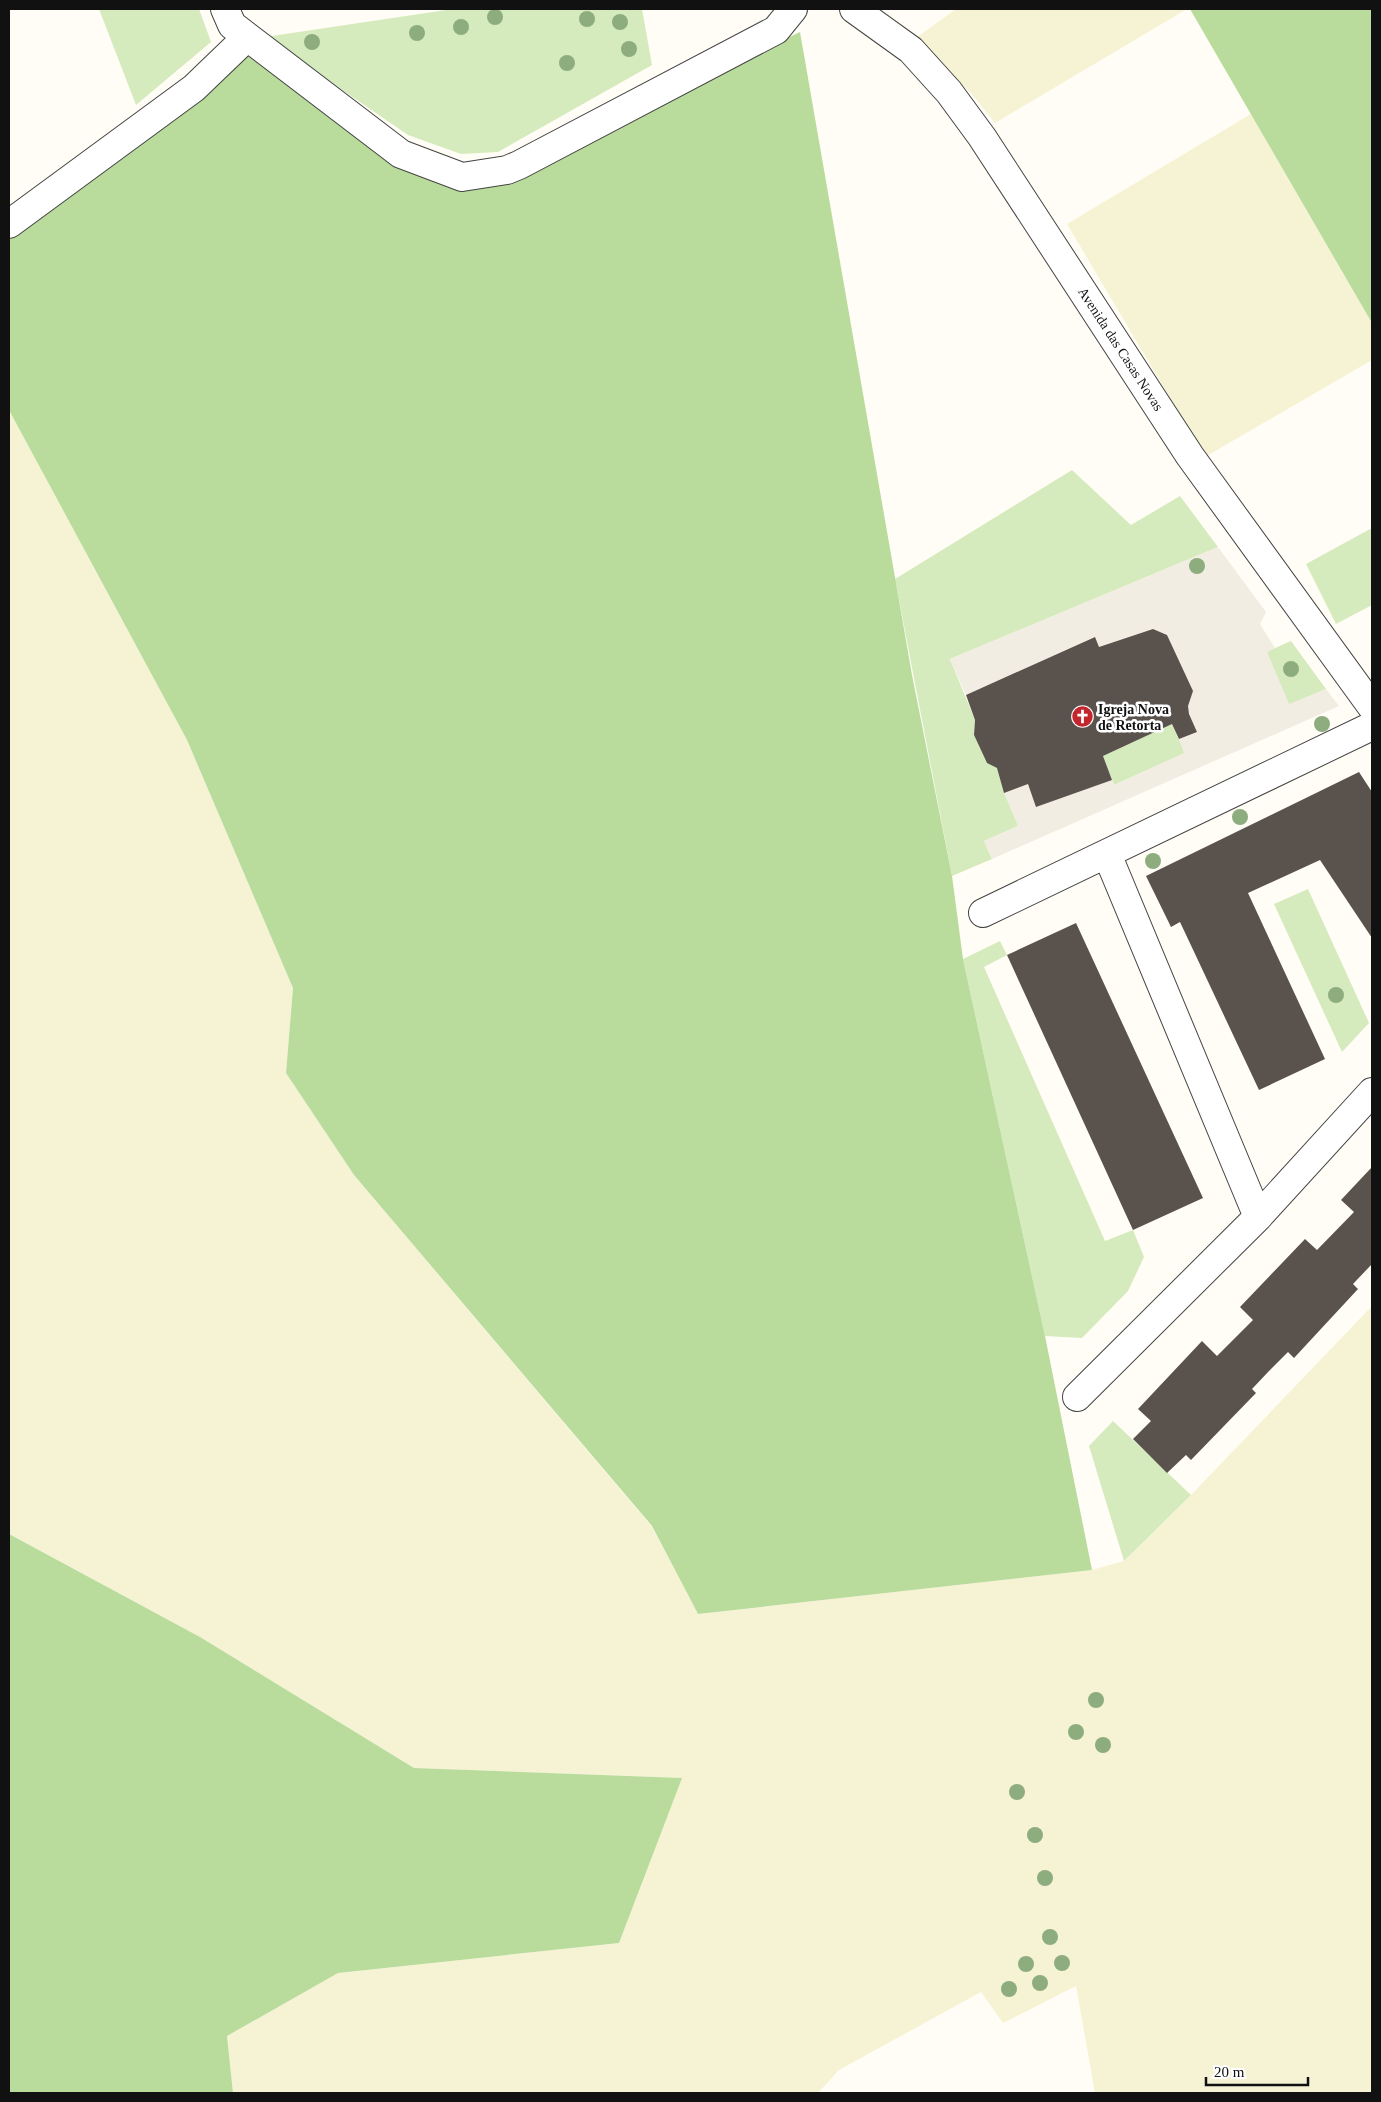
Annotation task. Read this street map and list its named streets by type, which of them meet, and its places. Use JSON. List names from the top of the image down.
{
  "streets": {
    "street": ["Avenida das Casas Novas"]
  },
  "places": {
    "church": ["Igreja Nova de Retorta"]
  },
  "scale_bar": "20 m"
}
